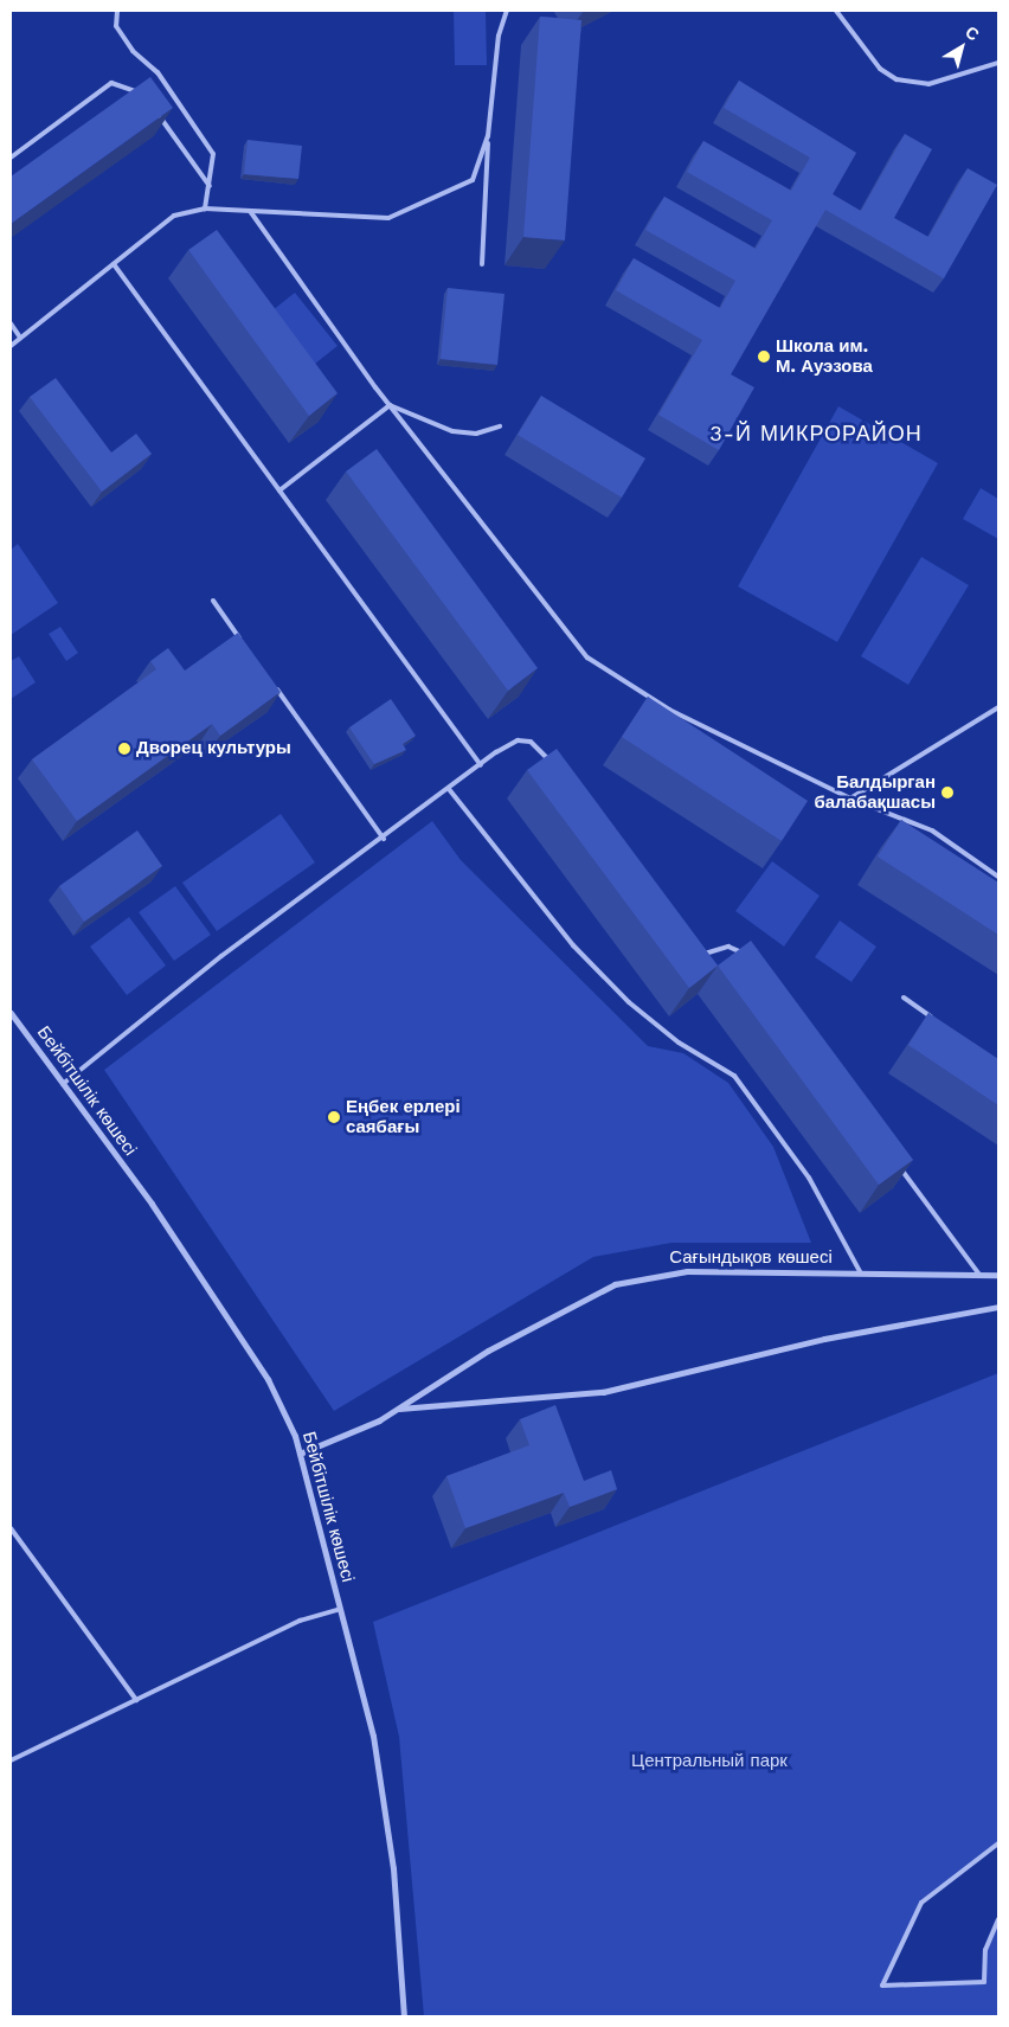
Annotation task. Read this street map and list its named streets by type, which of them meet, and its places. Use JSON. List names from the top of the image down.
{
  "streets": {
    "street": ["Бейбітшілік көшесі", "Сағындықов көшесі"]
  },
  "crossings": [
    ["Бейбітшілік көшесі", "Сағындықов көшесі"]
  ],
  "districts": ["3-Й МИКРОРАЙОН"],
  "parks": ["Центральный парк"],
  "places": [
    "Школа им. М. Ауэзова",
    "Дворец культуры",
    "Балдырган балабақшасы",
    "Еңбек ерлері саябағы"
  ],
  "north": "top right"
}
